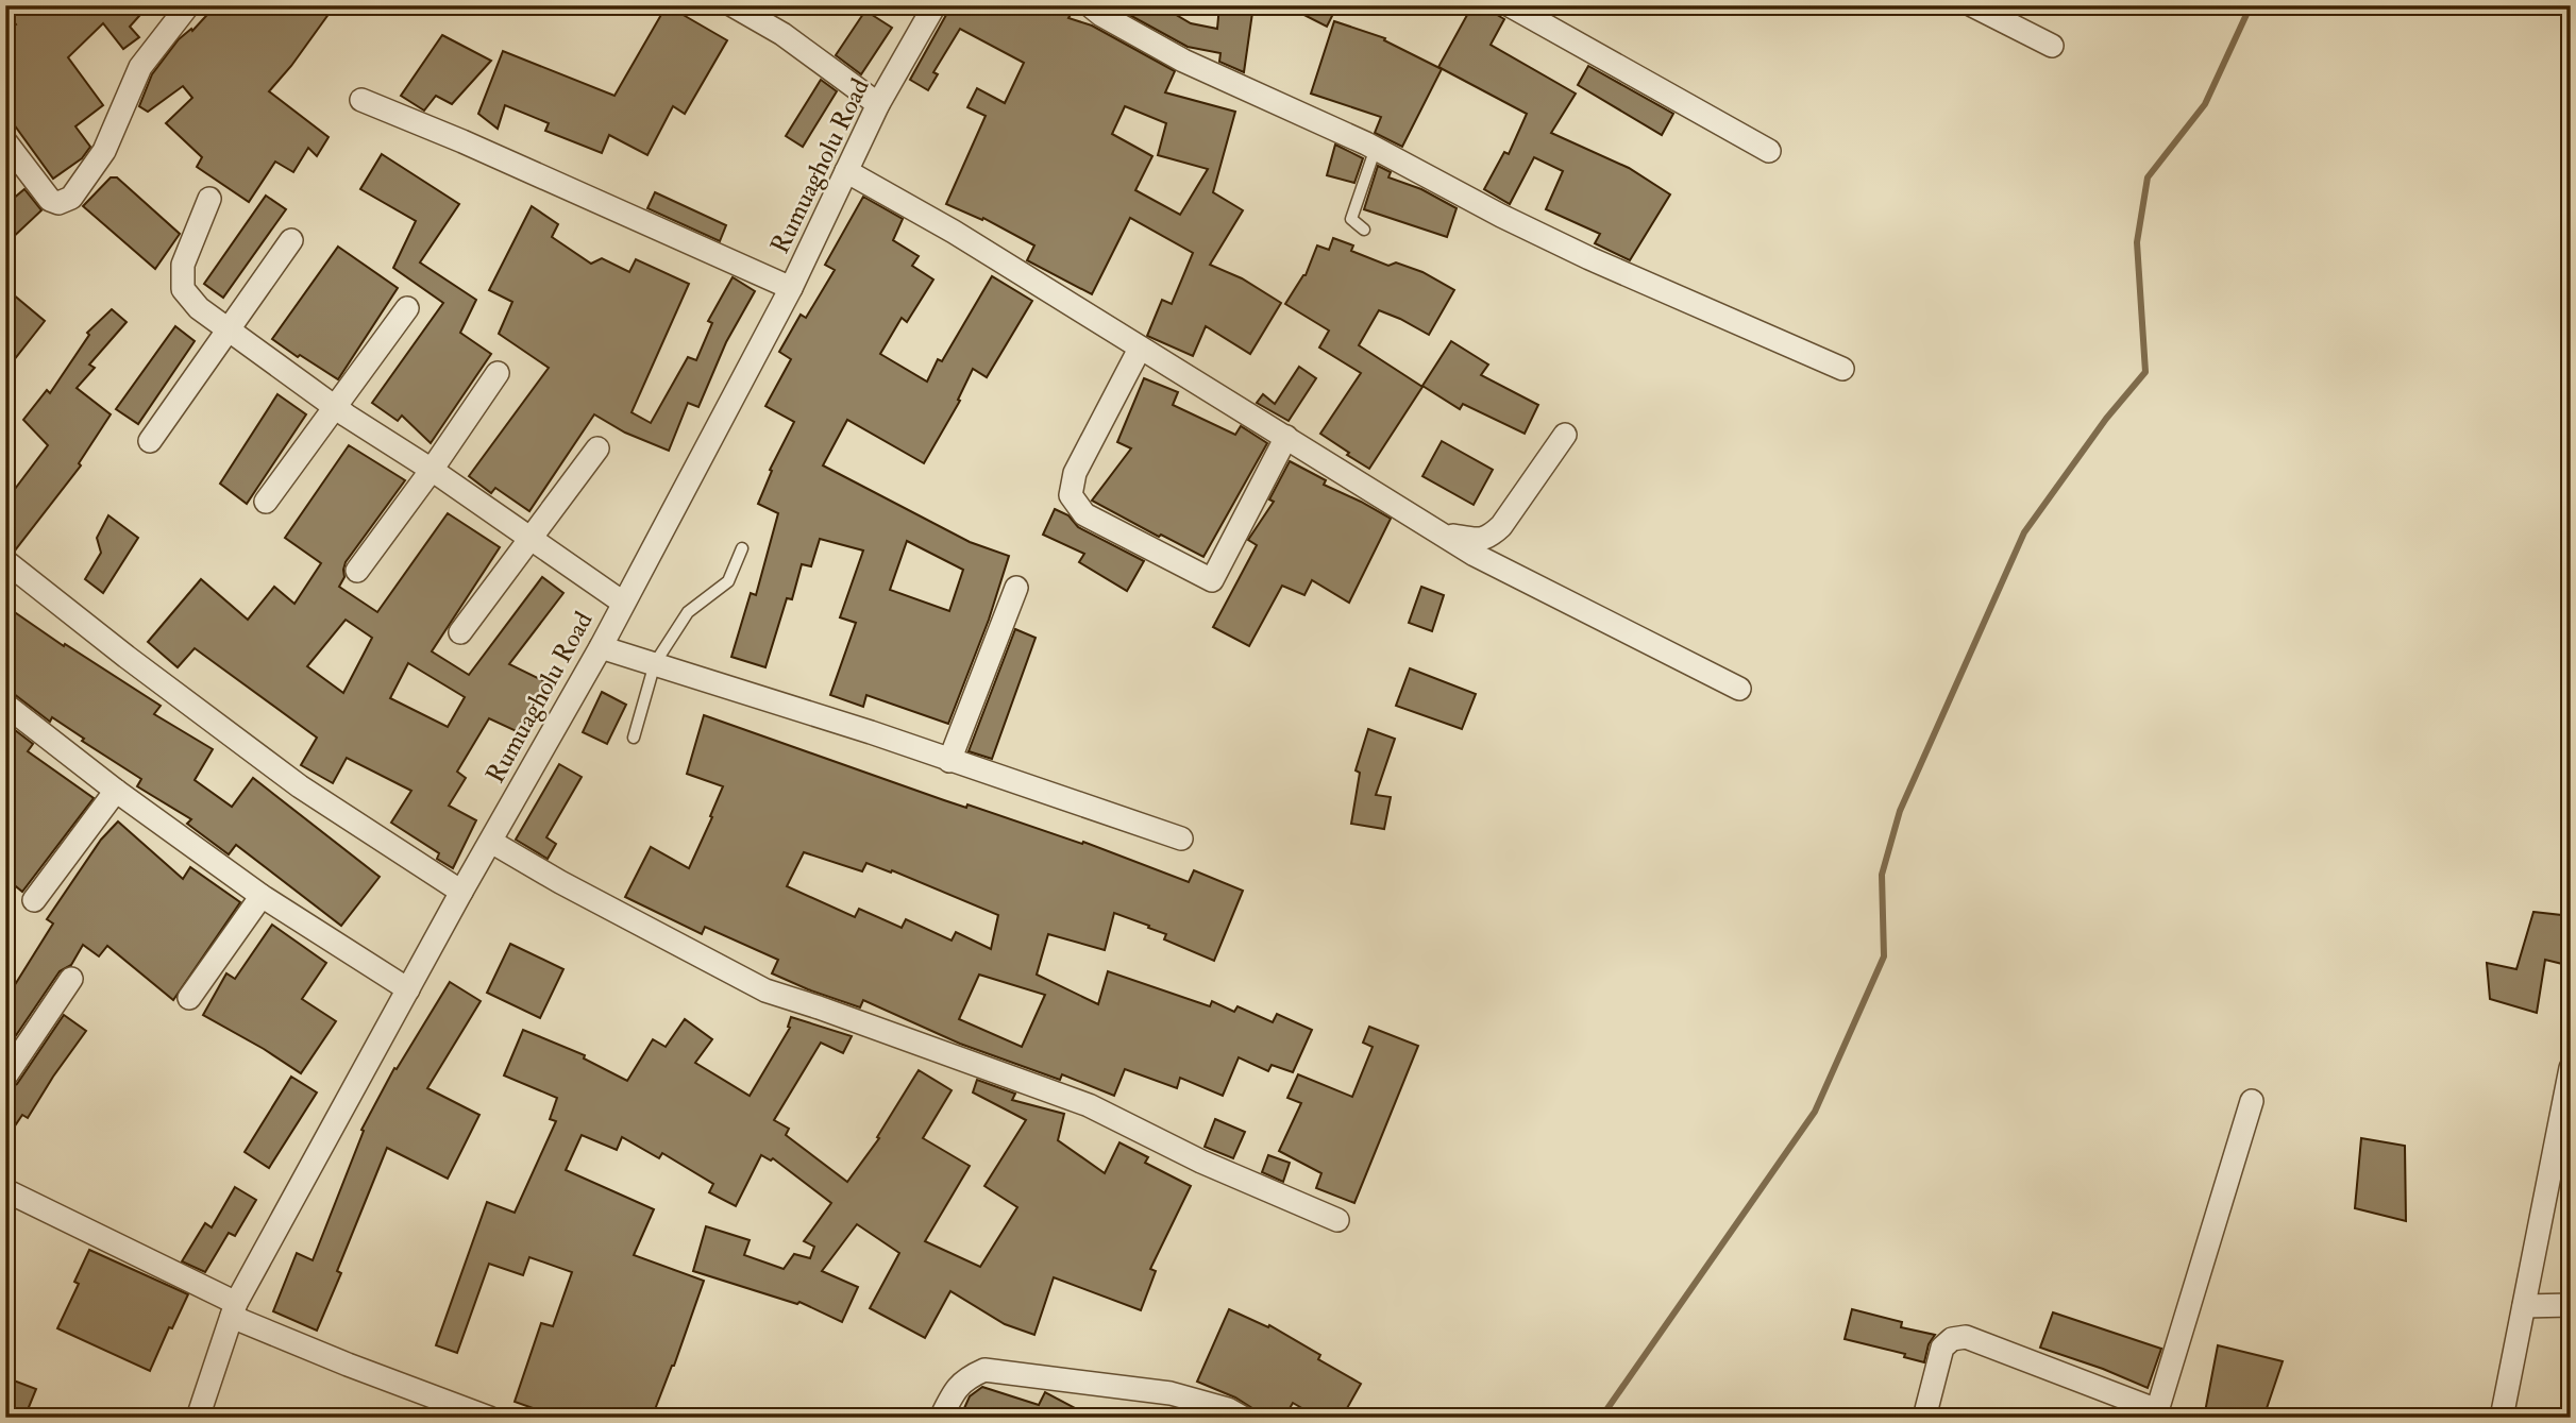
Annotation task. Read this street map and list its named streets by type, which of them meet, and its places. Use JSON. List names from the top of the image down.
{
  "streets": {
    "street": ["Rumuagholu Road"]
  }
}
